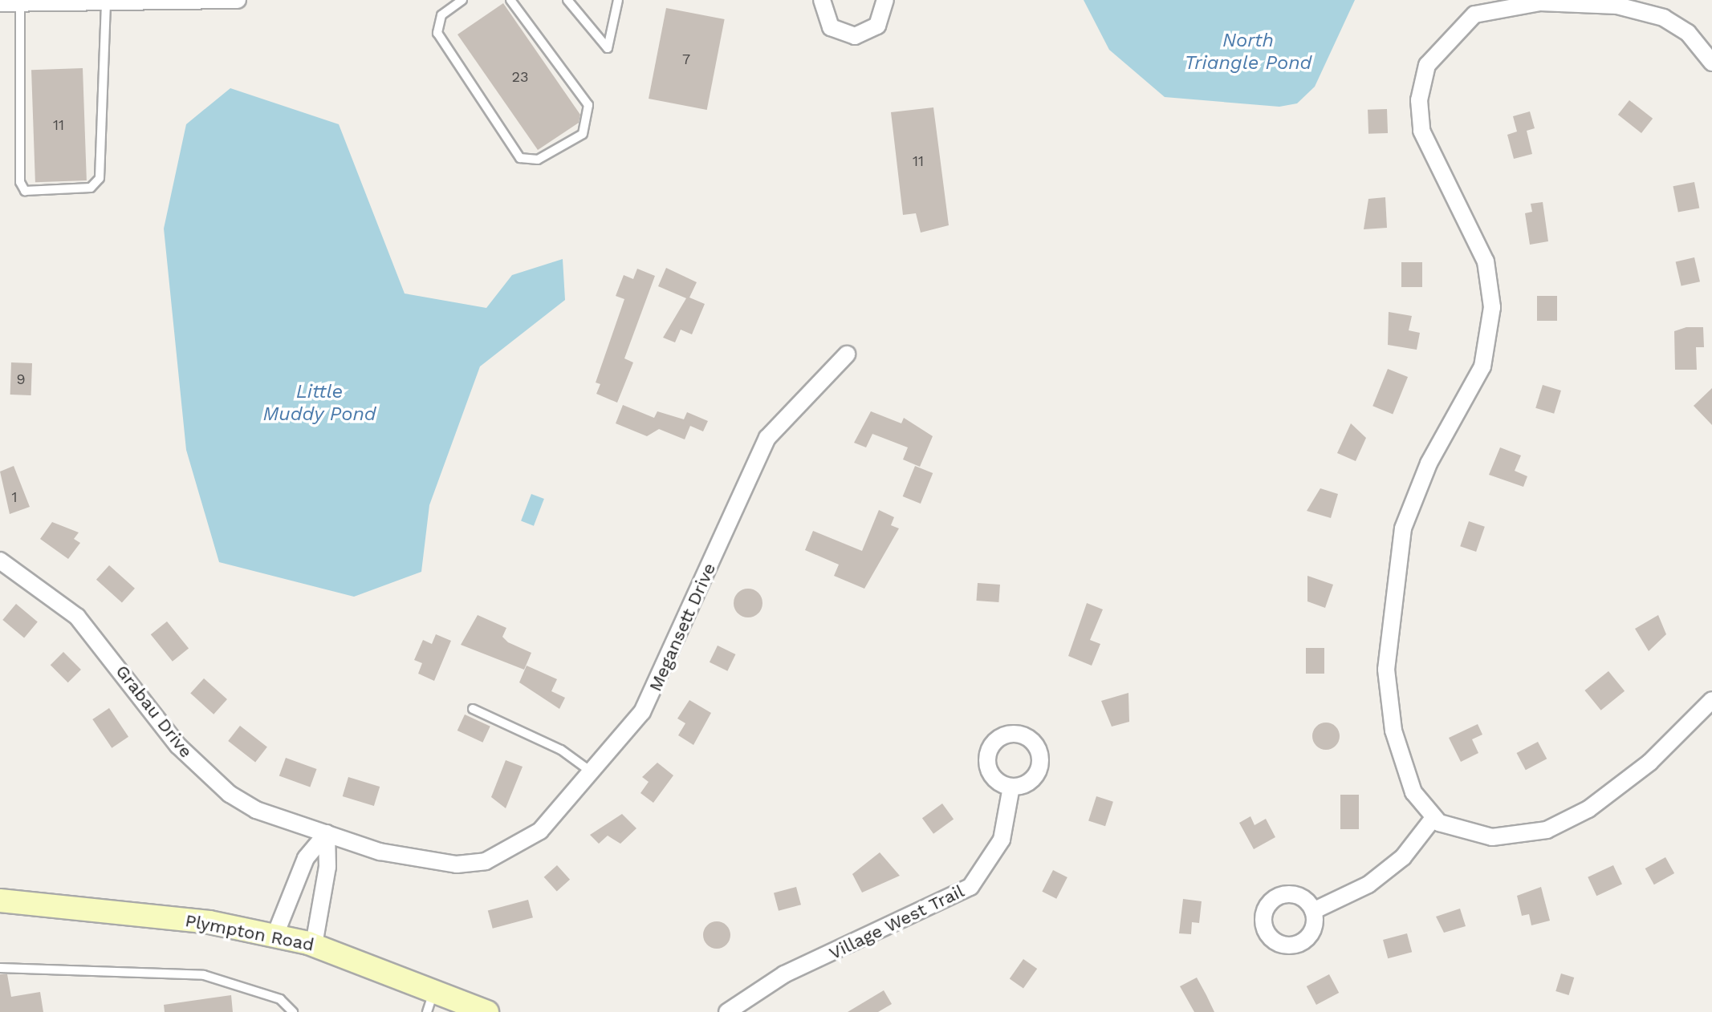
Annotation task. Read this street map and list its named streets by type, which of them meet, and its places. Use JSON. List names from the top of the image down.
{
  "streets": {
    "main road": ["Plympton Road"],
    "street": ["Megansett Drive", "Grabau Drive", "Village West Trail"]
  },
  "crossings": [
    ["Megansett Drive", "Grabau Drive"]
  ],
  "water": ["North Triangle Pond", "Little Muddy Pond"],
  "house_numbers": [
    "7",
    "23",
    "11",
    "11",
    "9",
    "1"
  ]
}
